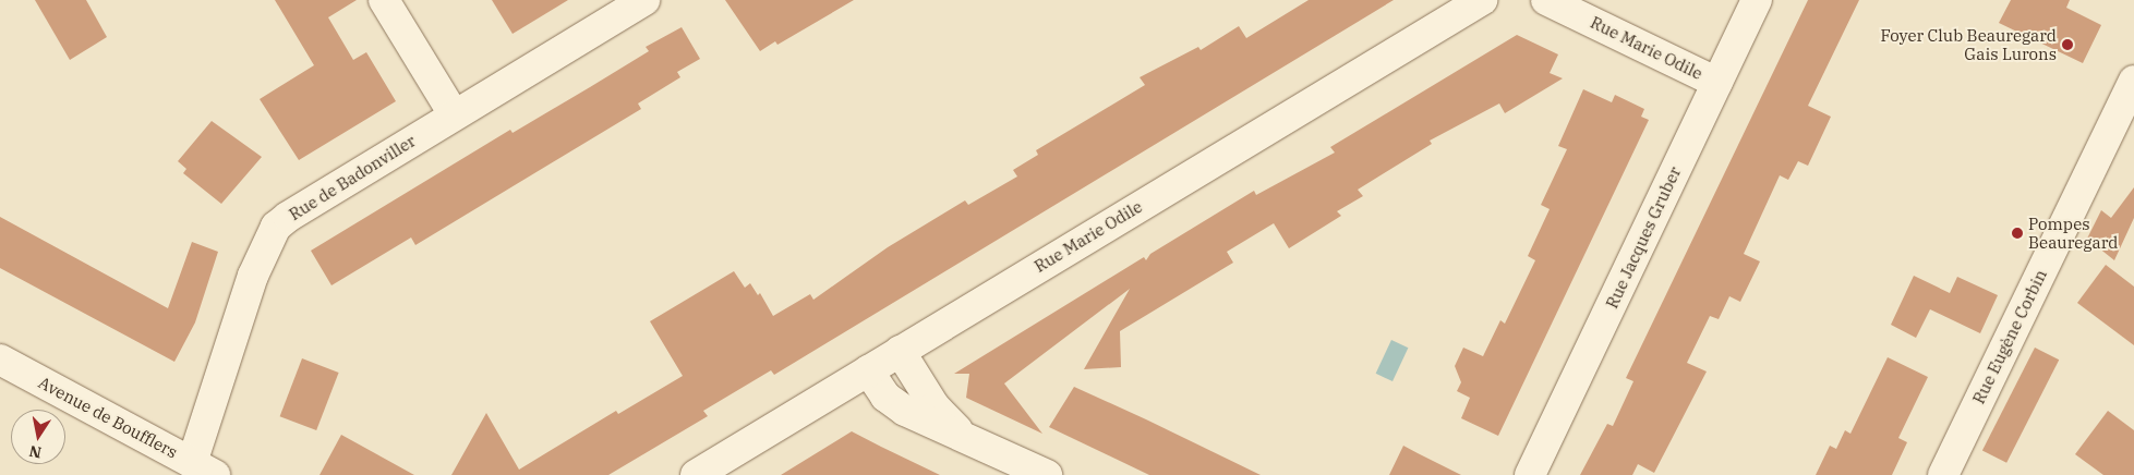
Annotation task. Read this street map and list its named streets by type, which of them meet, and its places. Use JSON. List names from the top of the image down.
{
  "streets": {
    "street": [
      "Rue Marie Odile",
      "Rue de Badonviller",
      "Rue Jacques Gruber",
      "Rue Eugène Corbin",
      "Avenue de Boufflers"
    ]
  },
  "crossings": [
    ["Rue Marie Odile", "Rue Jacques Gruber"],
    ["Rue de Badonviller", "Avenue de Boufflers"]
  ],
  "places": ["Foyer Club Beauregard Gais Lurons", "Pompes Beauregard"],
  "north": "bottom"
}
